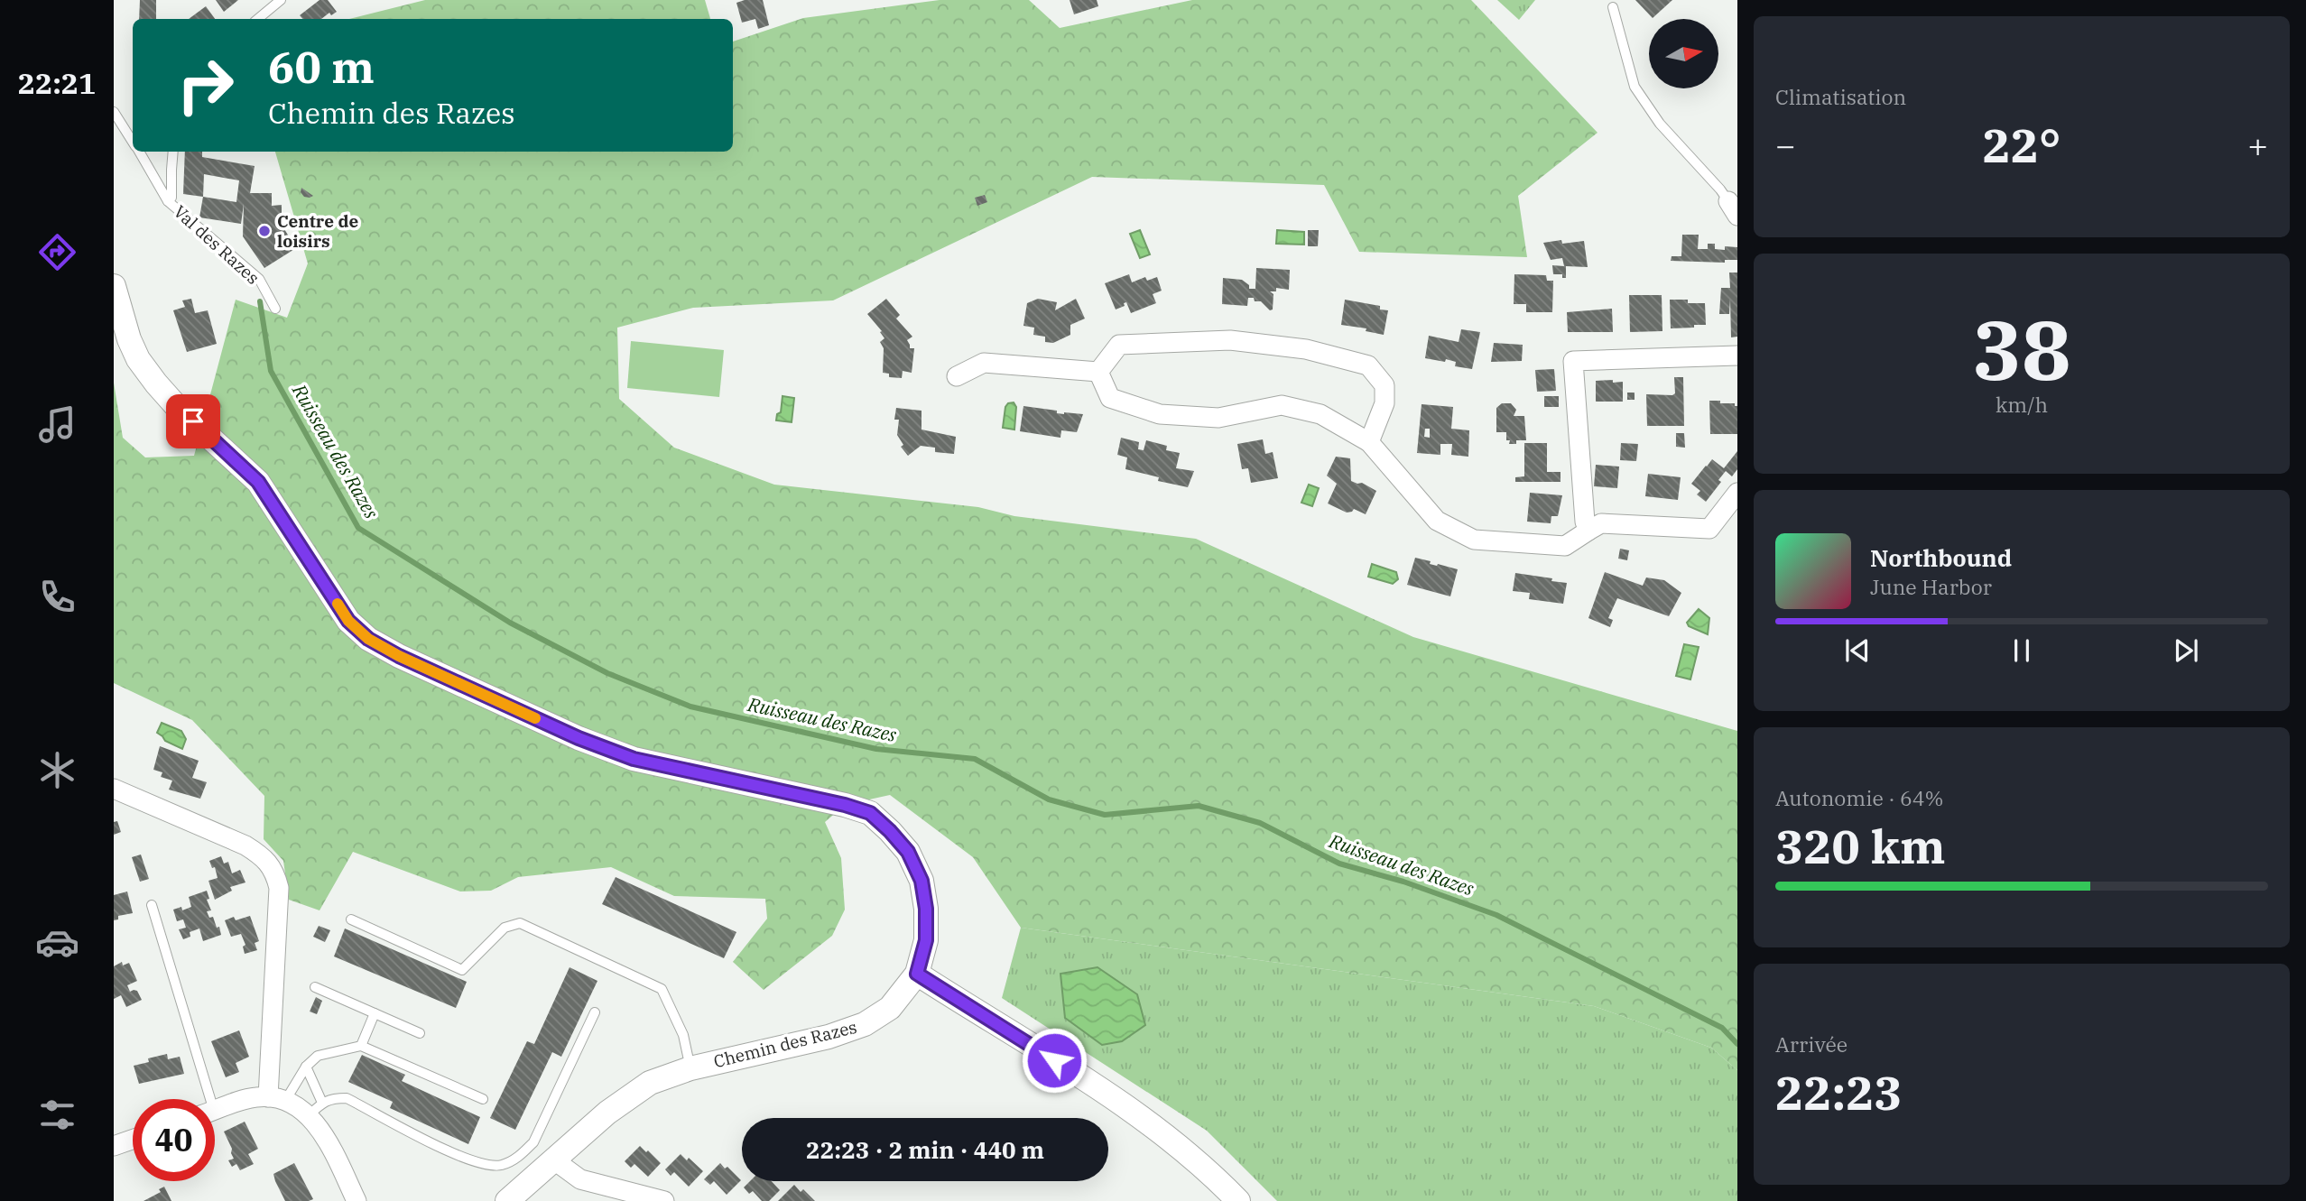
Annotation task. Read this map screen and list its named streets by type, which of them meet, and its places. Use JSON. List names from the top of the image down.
{
  "streets": {
    "street": ["Chemin des Razes"],
    "lane": ["Val des Razes"]
  },
  "water": ["Ruisseau des Razes"],
  "places": ["Centre de loisirs"],
  "north": "right",
  "page": {
    "tabs": "22:21",
    "tile": [
      "Climatisation",
      ["38", "km/h"],
      ["Autonomie · 64%", "320 km"],
      ["Arrivée", "22:23"]
    ],
    "turn": ["60 m", "Chemin des Razes"],
    "heat": ["−", "22°", "+"],
    "song": ["Northbound", "June Harbor"],
    "limit": "40",
    "trip": "22:23 · 2 min · 440 m"
  }
}
